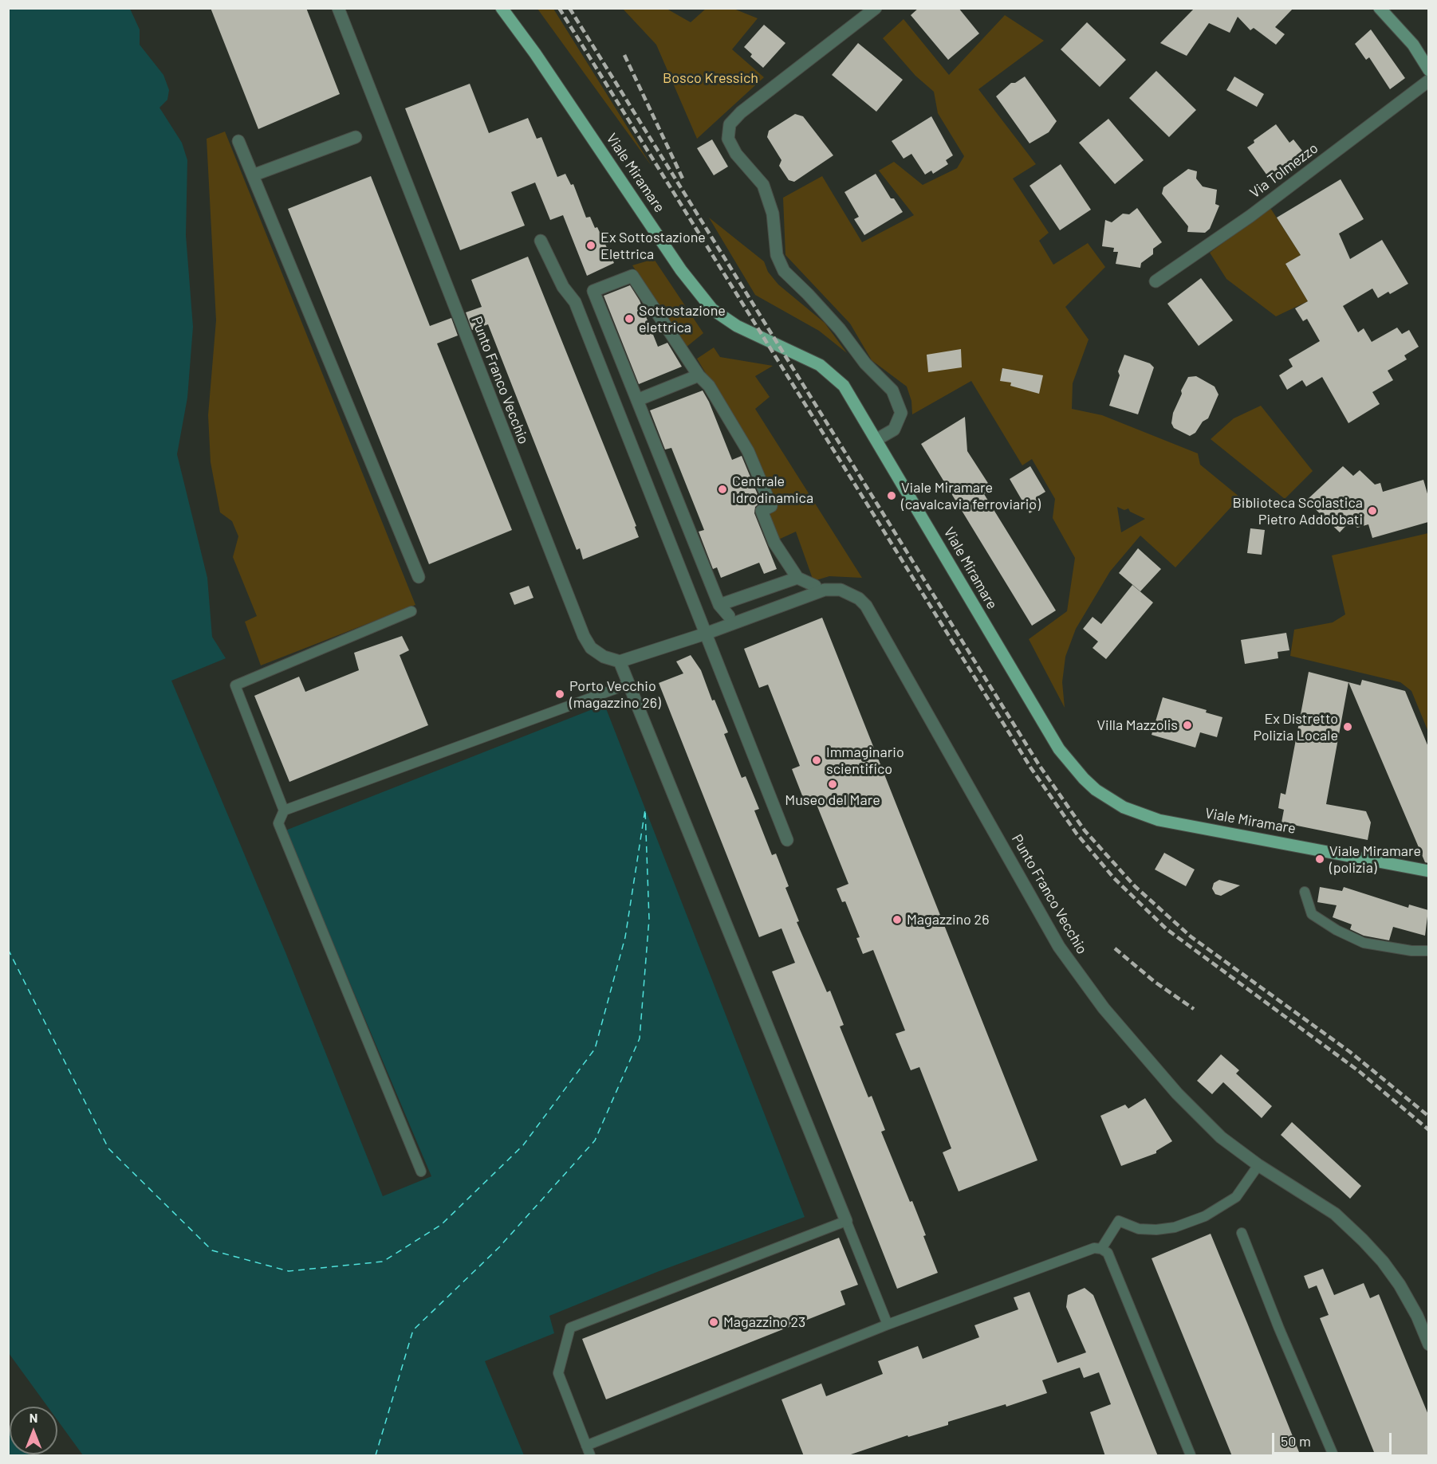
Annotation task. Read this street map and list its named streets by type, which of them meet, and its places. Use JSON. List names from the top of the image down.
{
  "streets": {
    "main road": ["Viale Miramare"],
    "street": ["Via Tolmezzo", "Punto Franco Vecchio"]
  },
  "parks": ["Bosco Kressich"],
  "places": [
    "Ex Sottostazione Elettrica",
    "Sottostazione elettrica",
    "Centrale Idrodinamica",
    "Viale Miramare (cavalcavia ferroviario)",
    "Biblioteca Scolastica Pietro Addobbati",
    "Porto Vecchio (magazzino 26)",
    "Villa Mazzolis",
    "Ex Distretto Polizia Locale",
    "Immaginario scientifico",
    "Museo del Mare",
    "Viale Miramare (polizia)",
    "Magazzino 26",
    "Magazzino 23"
  ],
  "scale_bar": "50 m",
  "north": "top"
}
